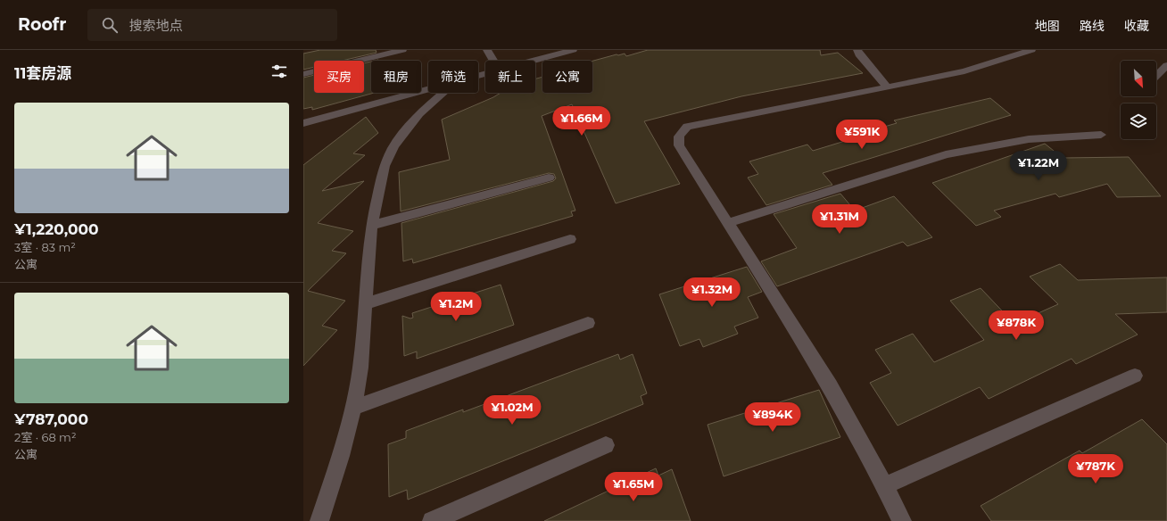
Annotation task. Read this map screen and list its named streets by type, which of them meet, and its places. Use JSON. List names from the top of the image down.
{
  "north": "bottom right",
  "page": {
    "header": "Roofr",
    "search": "搜索地点",
    "nav": ["地图", "路线", "收藏"],
    "heading": "11套房源",
    "chip": [
      "买房",
      "租房",
      "筛选",
      "新上",
      "公寓"
    ],
    "list": [
      {
        "name": "¥1,220,000",
        "note": "3室 · 83 m² · 公寓"
      },
      {
        "name": "¥787,000",
        "note": "2室 · 68 m² · 公寓"
      }
    ],
    "price": [
      "¥1.66M",
      "¥591K",
      "¥1.22M",
      "¥1.31M",
      "¥1.32M",
      "¥1.2M",
      "¥878K",
      "¥1.02M",
      "¥894K",
      "¥787K",
      "¥1.65M"
    ]
  }
}
